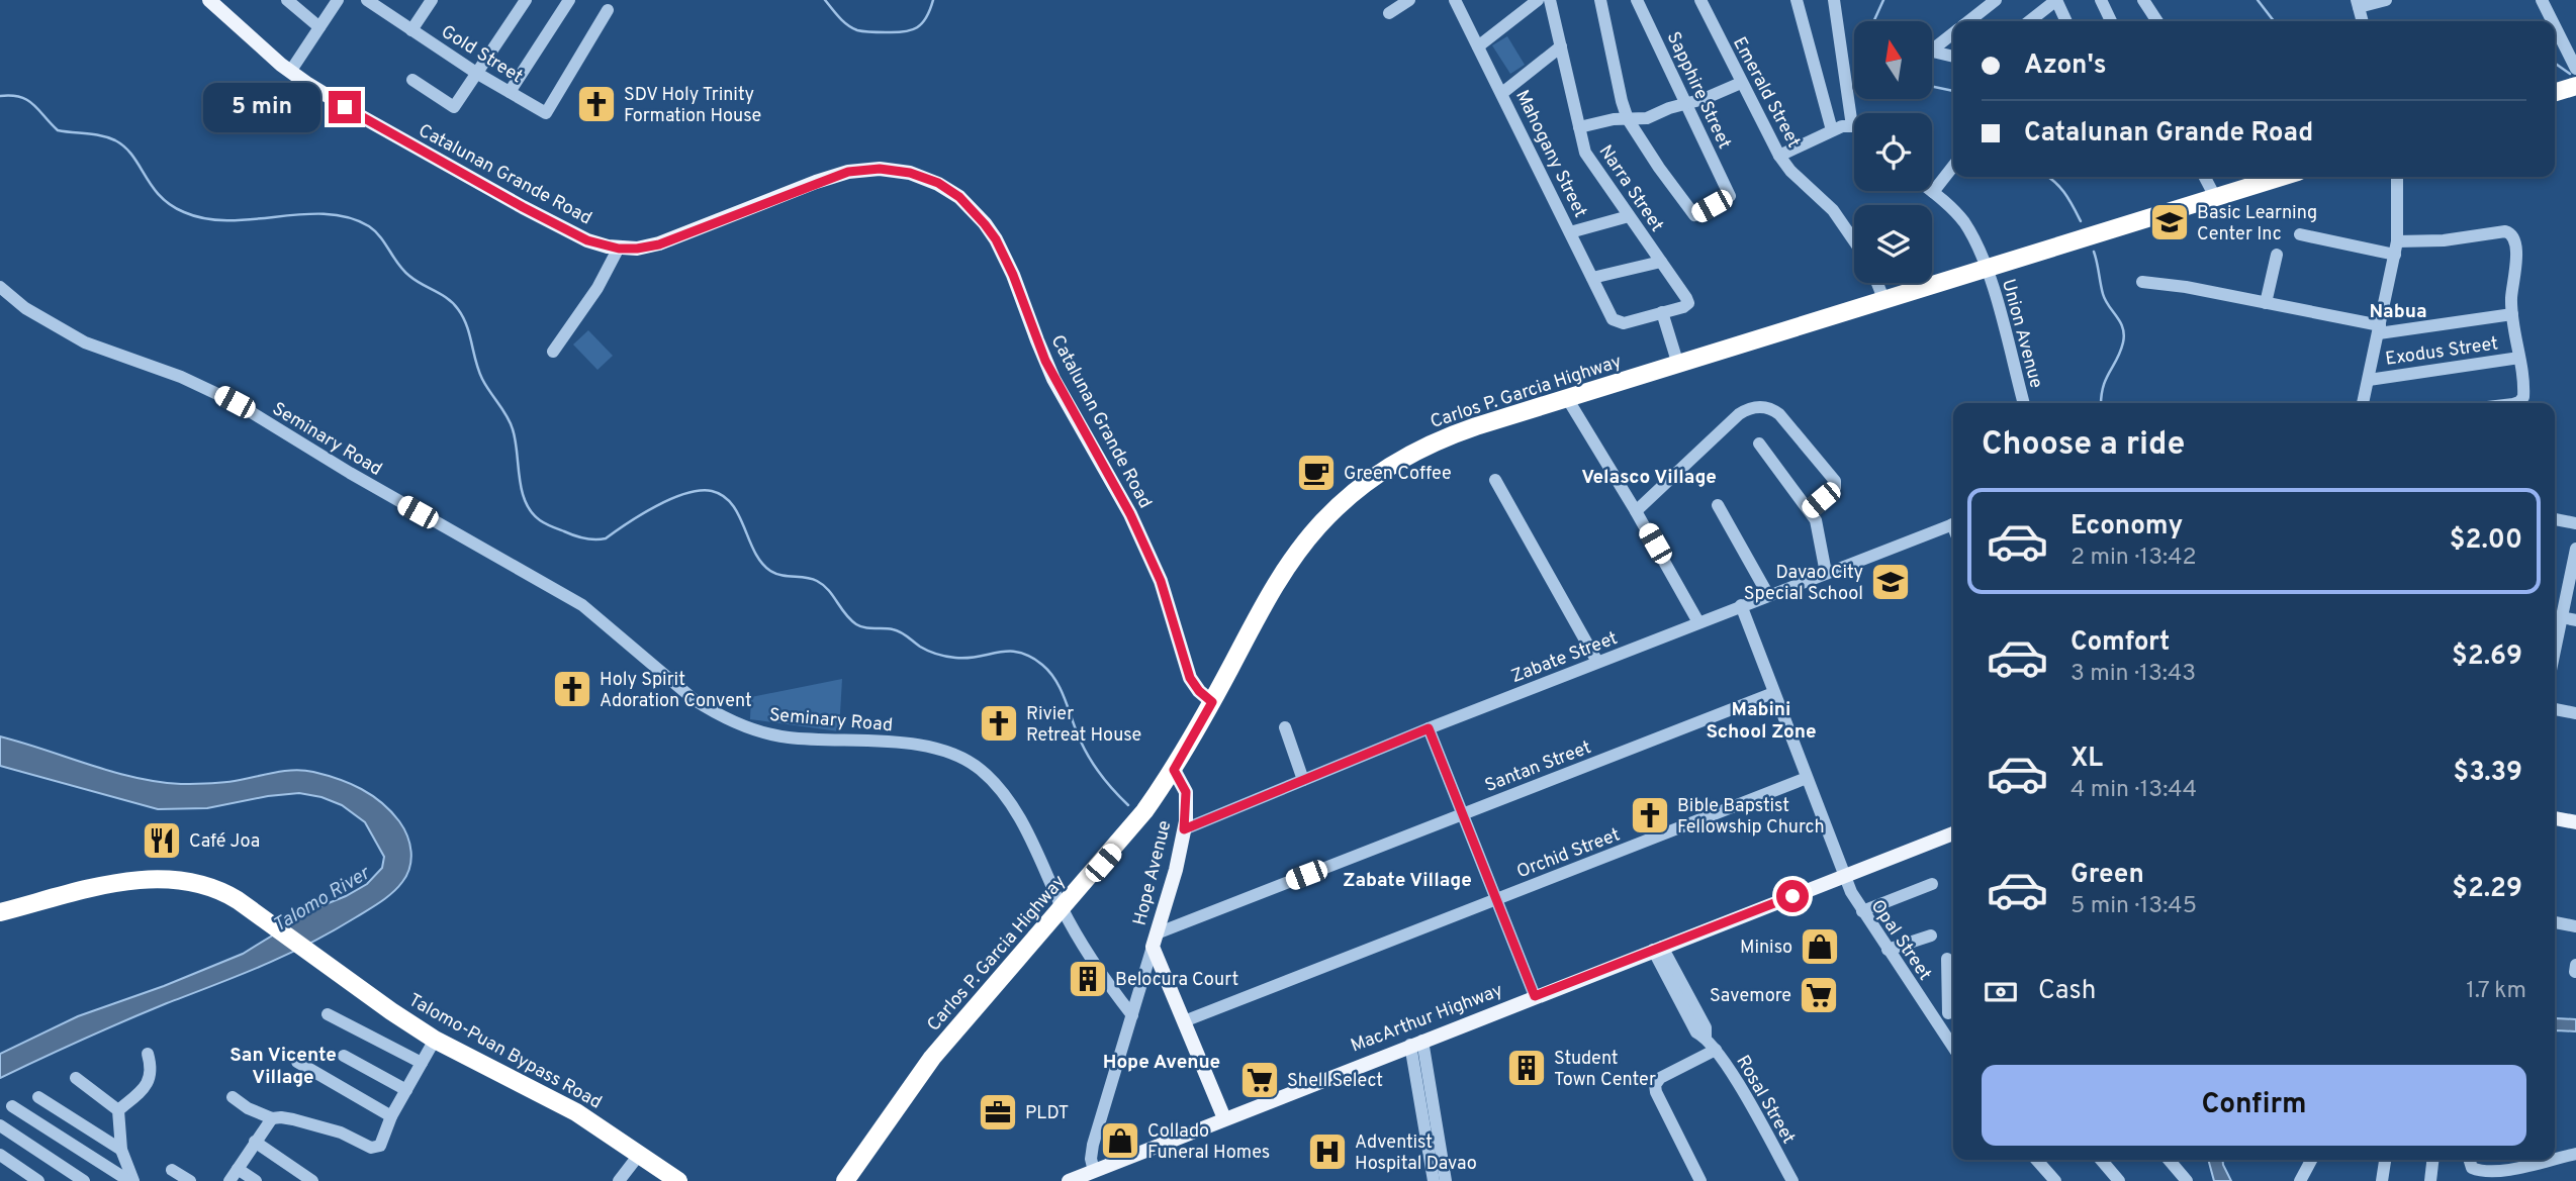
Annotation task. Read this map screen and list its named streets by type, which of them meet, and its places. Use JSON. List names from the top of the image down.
{
  "streets": {
    "highway": ["Carlos P. Garcia Highway", "Talomo-Puan Bypass Road"],
    "main road": ["Catalunan Grande Road", "Hope Avenue", "MacArthur Highway"],
    "street": [
      "Gold Street",
      "Sapphire Street",
      "Emerald Street",
      "Mahogany Street",
      "Narra Street",
      "Union Avenue",
      "Exodus Street",
      "Seminary Road",
      "Zabate Street",
      "Santan Street",
      "Orchid Street",
      "Opal Street",
      "Rosal Street"
    ]
  },
  "crossings": [
    ["Mahogany Street", "Narra Street"],
    ["Catalunan Grande Road", "Carlos P. Garcia Highway"],
    ["Union Avenue", "Carlos P. Garcia Highway"],
    ["Carlos P. Garcia Highway", "Seminary Road"],
    ["Carlos P. Garcia Highway", "Hope Avenue"],
    ["Seminary Road", "Hope Avenue"],
    ["Zabate Street", "Hope Avenue"],
    ["Santan Street", "Hope Avenue"],
    ["Orchid Street", "Hope Avenue"],
    ["Hope Avenue", "MacArthur Highway"],
    ["Opal Street", "MacArthur Highway"],
    ["MacArthur Highway", "Rosal Street"]
  ],
  "districts": [
    "Nabua",
    "Velasco Village",
    "Mabini School Zone",
    "Zabate Village",
    "San Vicente Village",
    "Hope Avenue"
  ],
  "water": ["Talomo River"],
  "places": {
    "church": [
      "SDV Holy Trinity Formation House",
      "Holy Spirit Adoration Convent",
      "Rivier Retreat House",
      "Bible Bapstist Fellowship Church"
    ],
    "school or university": ["Basic Learning Center Inc", "Davao City Special School"],
    "cafe": ["Green Coffee"],
    "restaurant": ["Café Joa"],
    "shop": ["Miniso", "Collado Funeral Homes"],
    "building": ["Belocura Court", "Student Town Center"],
    "supermarket": ["Savemore", "Shell Select"],
    "office": ["PLDT"],
    "hospital": ["Adventist Hospital Davao"]
  },
  "north": "top",
  "page": {
    "banner": ["Azon's", "Catalunan Grande Road"],
    "bubble": "5 min",
    "heading": "Choose a ride",
    "list": [
      {
        "name": "Economy",
        "note": "2 min · 13:42",
        "value": "$2.00"
      },
      {
        "name": "Comfort",
        "note": "3 min · 13:43",
        "value": "$2.69"
      },
      {
        "name": "XL",
        "note": "4 min · 13:44",
        "value": "$3.39"
      },
      {
        "name": "Green",
        "note": "5 min · 13:45",
        "value": "$2.29"
      }
    ],
    "pay": ["Cash", "1.7 km"],
    "buttons": "Confirm"
  }
}
